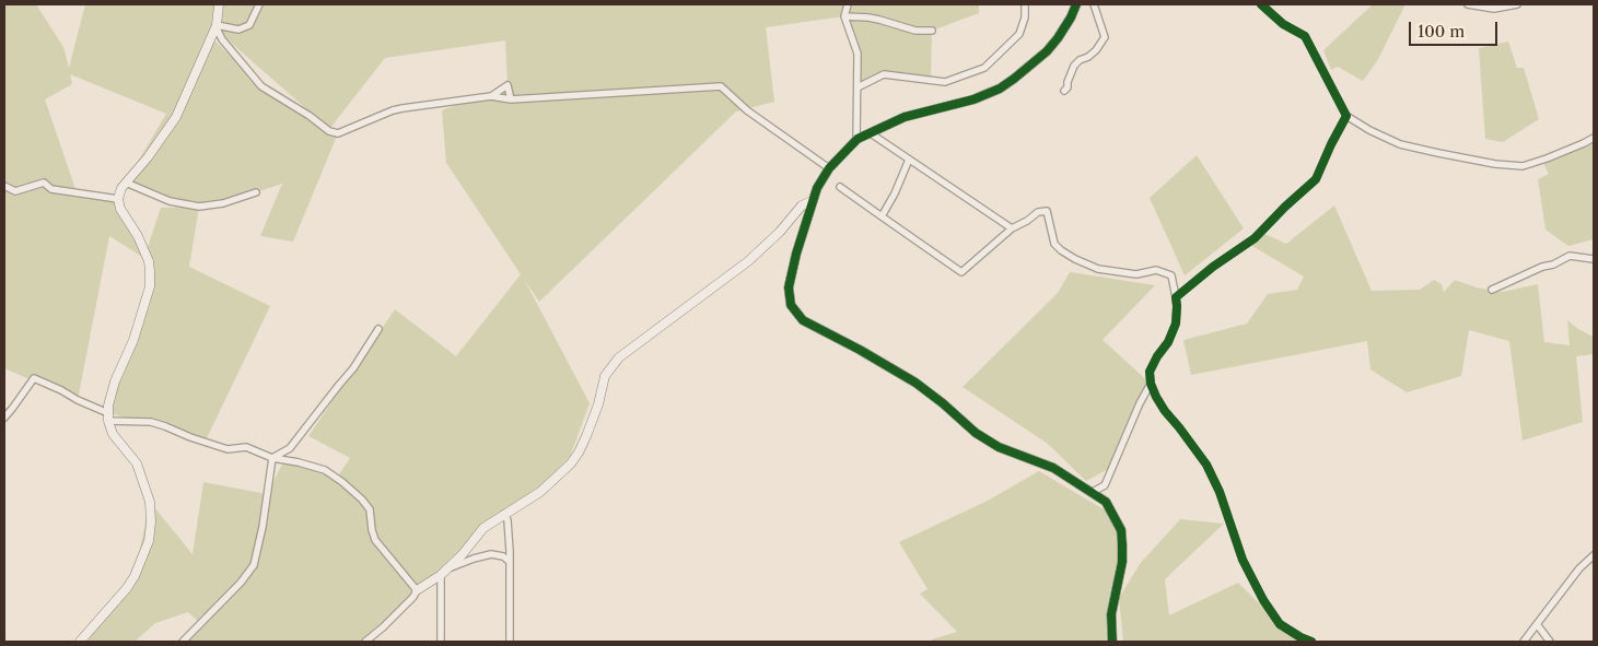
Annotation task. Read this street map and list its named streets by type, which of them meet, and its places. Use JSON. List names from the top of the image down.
{
  "scale_bar": "100 m"
}
